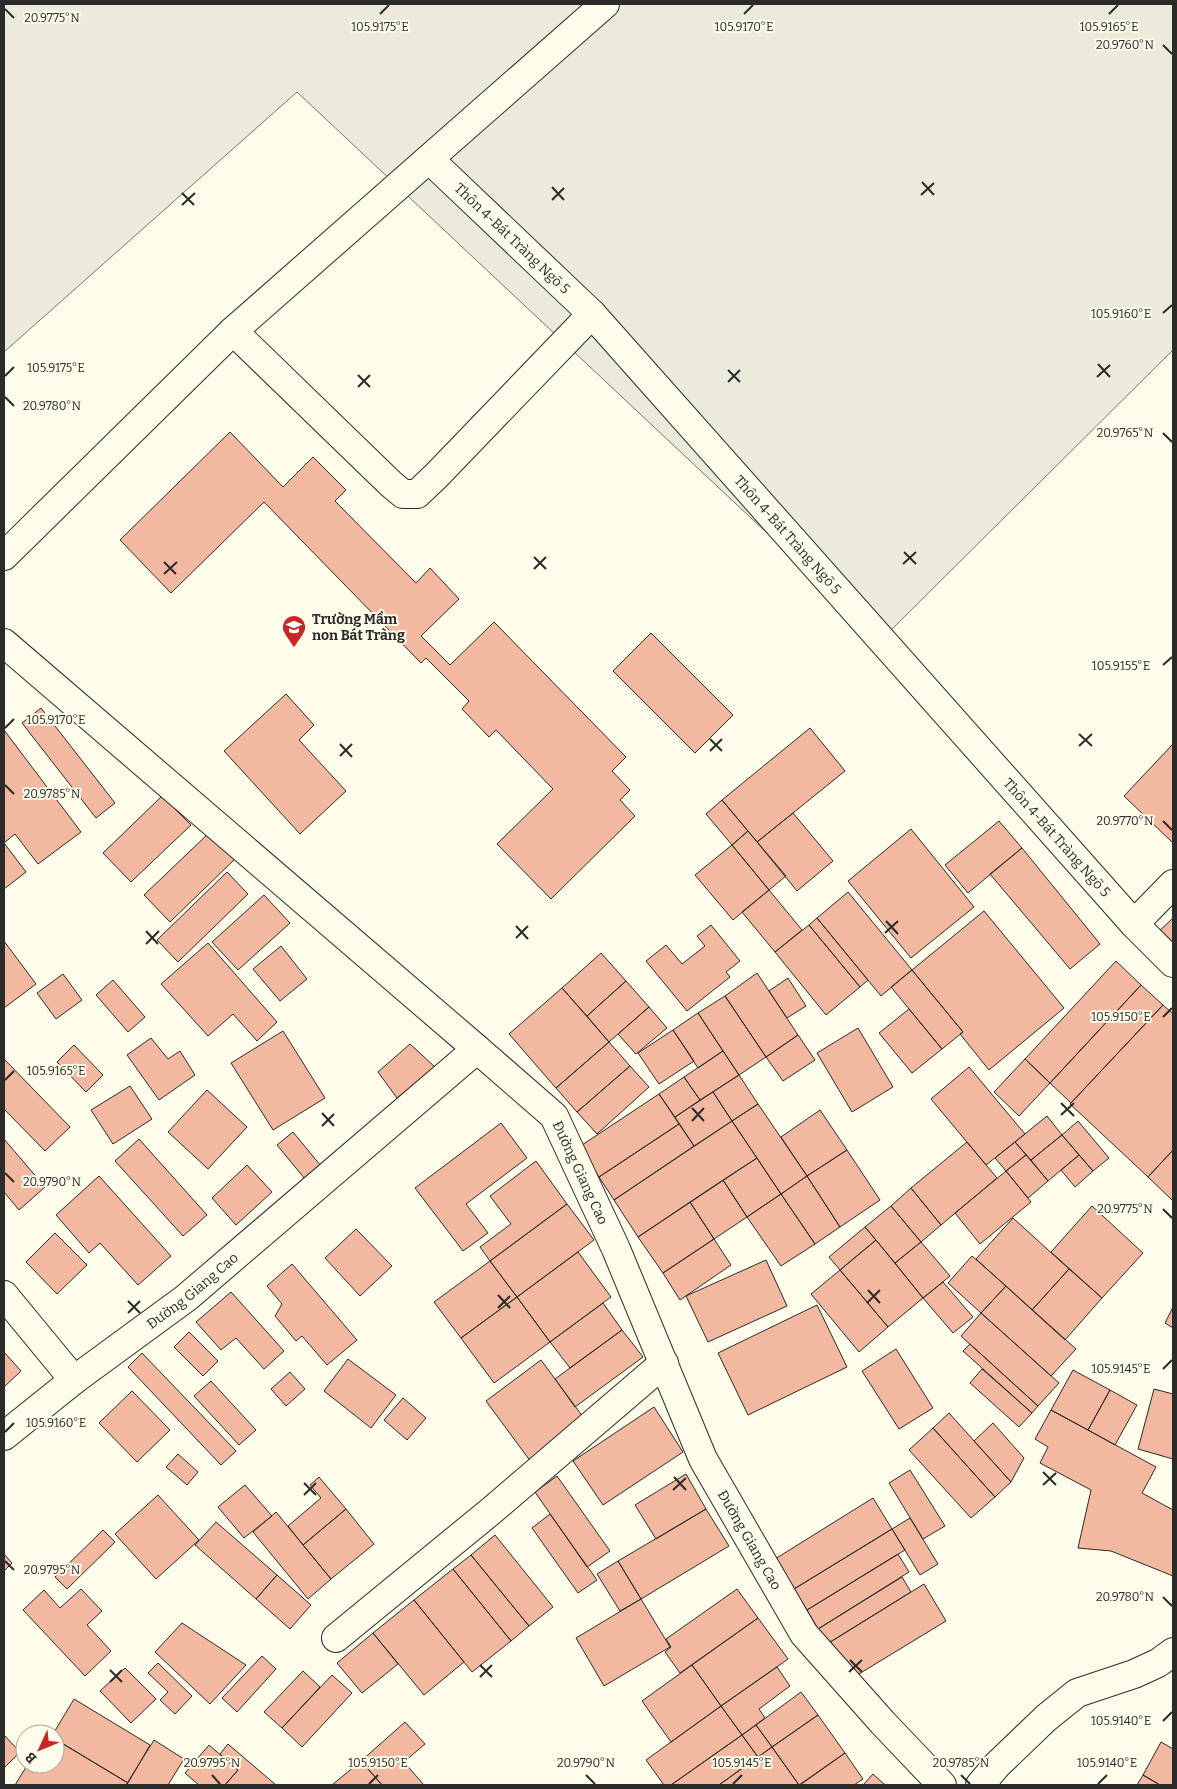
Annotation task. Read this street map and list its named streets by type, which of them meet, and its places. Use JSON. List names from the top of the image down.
{
  "streets": {
    "street": ["Thôn 4-Bát Tràng Ngõ 5", "Đường Giang Cao"]
  },
  "places": {
    "school or university": ["Trường Mầm non Bát Tràng"]
  },
  "north": "bottom left",
  "coordinates": [
    "20.9775°N",
    "105.9175°E",
    "105.9170°E",
    "105.9165°E",
    "20.9760°N",
    "105.9160°E",
    "20.9780°N",
    "20.9765°N",
    "105.9155°E",
    "20.9785°N",
    "20.9770°N",
    "105.9150°E",
    "20.9790°N",
    "105.9145°E",
    "20.9795°N",
    "105.9140°E"
  ]
}
